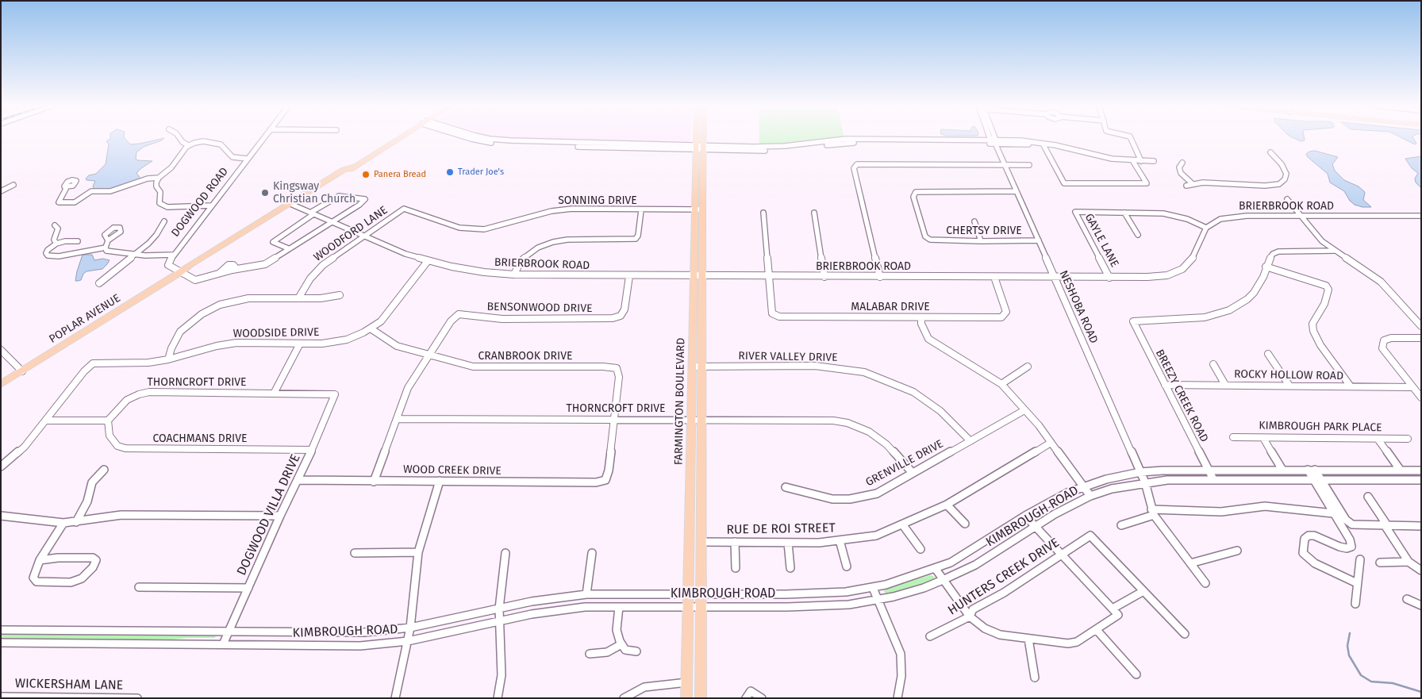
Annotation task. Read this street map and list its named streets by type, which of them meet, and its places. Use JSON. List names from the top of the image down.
{
  "streets": {
    "main road": ["POPLAR AVENUE", "FARMINGTON BOULEVARD"],
    "street": [
      "SONNING DRIVE",
      "DOGWOOD ROAD",
      "BRIERBROOK ROAD",
      "CHERTSY DRIVE",
      "WOODFORD LANE",
      "GAYLE LANE",
      "MALABAR DRIVE",
      "NESHOBA ROAD",
      "BENSONWOOD DRIVE",
      "WOODSIDE DRIVE",
      "CRANBROOK DRIVE",
      "RIVER VALLEY DRIVE",
      "ROCKY HOLLOW ROAD",
      "THORNCROFT DRIVE",
      "BREEZY CREEK ROAD",
      "KIMBROUGH PARK PLACE",
      "COACHMANS DRIVE",
      "GRENVILLE DRIVE",
      "WOOD CREEK DRIVE",
      "DOGWOOD VILLA DRIVE",
      "KIMBROUGH ROAD",
      "RUE DE ROI STREET",
      "HUNTERS CREEK DRIVE",
      "WICKERSHAM LANE"
    ]
  },
  "crossings": [
    ["SONNING DRIVE", "WOODFORD LANE"],
    ["SONNING DRIVE", "FARMINGTON BOULEVARD"],
    ["BRIERBROOK ROAD", "WOODFORD LANE"],
    ["BRIERBROOK ROAD", "GAYLE LANE"],
    ["BRIERBROOK ROAD", "MALABAR DRIVE"],
    ["BRIERBROOK ROAD", "NESHOBA ROAD"],
    ["BRIERBROOK ROAD", "BENSONWOOD DRIVE"],
    ["BRIERBROOK ROAD", "POPLAR AVENUE"],
    ["BRIERBROOK ROAD", "WOODSIDE DRIVE"],
    ["BRIERBROOK ROAD", "FARMINGTON BOULEVARD"],
    ["CHERTSY DRIVE", "NESHOBA ROAD"],
    ["NESHOBA ROAD", "KIMBROUGH ROAD"],
    ["BENSONWOOD DRIVE", "CRANBROOK DRIVE"],
    ["WOODSIDE DRIVE", "CRANBROOK DRIVE"],
    ["CRANBROOK DRIVE", "THORNCROFT DRIVE"],
    ["CRANBROOK DRIVE", "WOOD CREEK DRIVE"],
    ["RIVER VALLEY DRIVE", "FARMINGTON BOULEVARD"],
    ["RIVER VALLEY DRIVE", "GRENVILLE DRIVE"],
    ["ROCKY HOLLOW ROAD", "BREEZY CREEK ROAD"],
    ["THORNCROFT DRIVE", "FARMINGTON BOULEVARD"],
    ["THORNCROFT DRIVE", "COACHMANS DRIVE"],
    ["THORNCROFT DRIVE", "GRENVILLE DRIVE"],
    ["THORNCROFT DRIVE", "WOOD CREEK DRIVE"],
    ["THORNCROFT DRIVE", "DOGWOOD VILLA DRIVE"],
    ["BREEZY CREEK ROAD", "KIMBROUGH ROAD"],
    ["FARMINGTON BOULEVARD", "KIMBROUGH ROAD"],
    ["FARMINGTON BOULEVARD", "RUE DE ROI STREET"],
    ["COACHMANS DRIVE", "DOGWOOD VILLA DRIVE"],
    ["WOOD CREEK DRIVE", "DOGWOOD VILLA DRIVE"],
    ["DOGWOOD VILLA DRIVE", "KIMBROUGH ROAD"]
  ],
  "places": ["Trader Joe's", "Panera Bread", "Kingsway Christian Church"]
}
